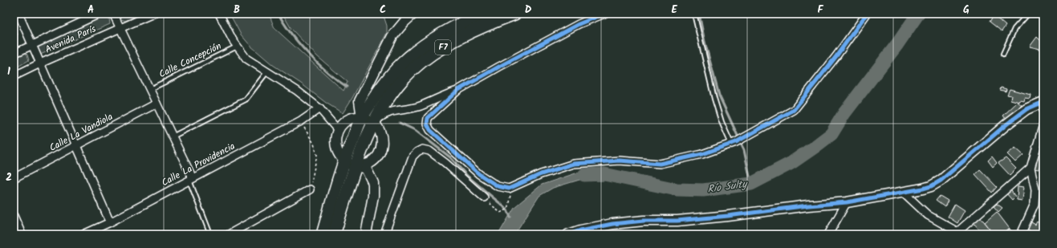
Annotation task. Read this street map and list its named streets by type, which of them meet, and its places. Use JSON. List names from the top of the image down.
{
  "streets": {
    "highway": ["F7"],
    "street": ["Avenida París", "Calle La Vandiola", "Calle La Providencia"],
    "lane": ["Calle Concepción"]
  },
  "water": ["Río Sulty"],
  "grid": {
    "columns": [
      "A",
      "B",
      "C",
      "D",
      "E",
      "F",
      "G"
    ],
    "rows": ["1", "2"]
  }
}
